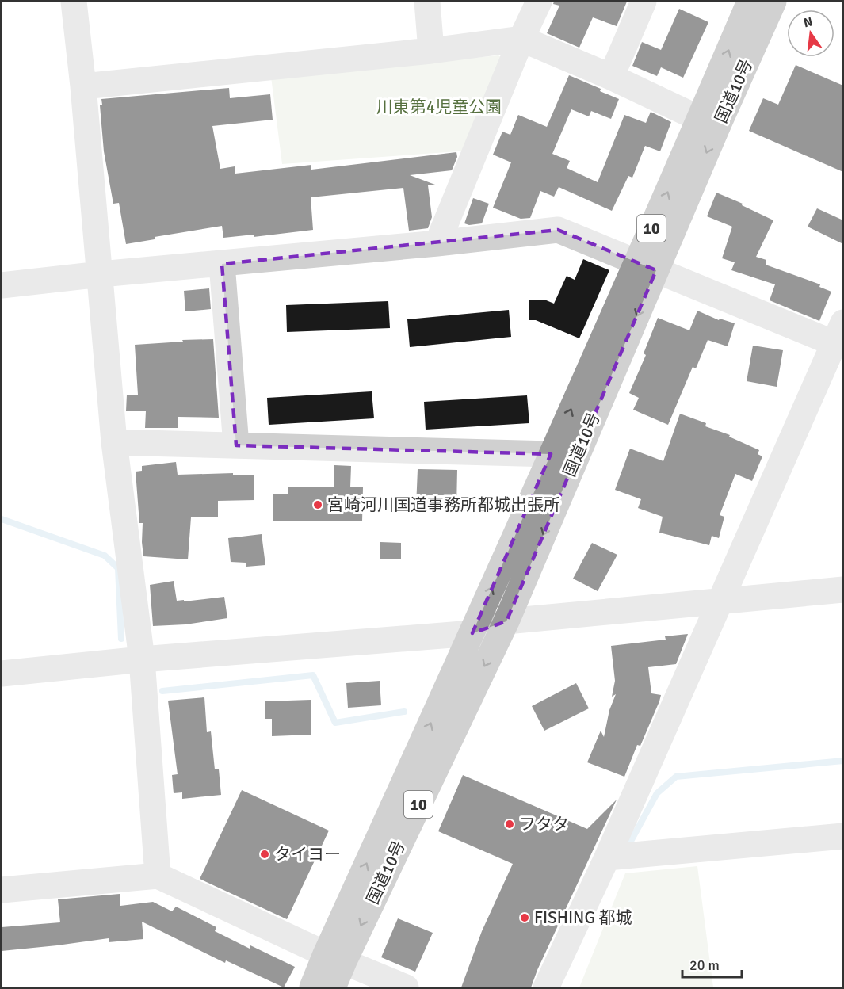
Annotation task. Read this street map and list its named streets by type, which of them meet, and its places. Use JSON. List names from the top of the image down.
{
  "streets": {
    "highway": ["国道10号", "10"]
  },
  "parks": ["川東第4児童公園"],
  "places": [
    "宮崎河川国道事務所都城出張所",
    "フタタ",
    "タイヨー",
    "FISHING 都城"
  ],
  "scale_bar": "20 m",
  "north": "top"
}
